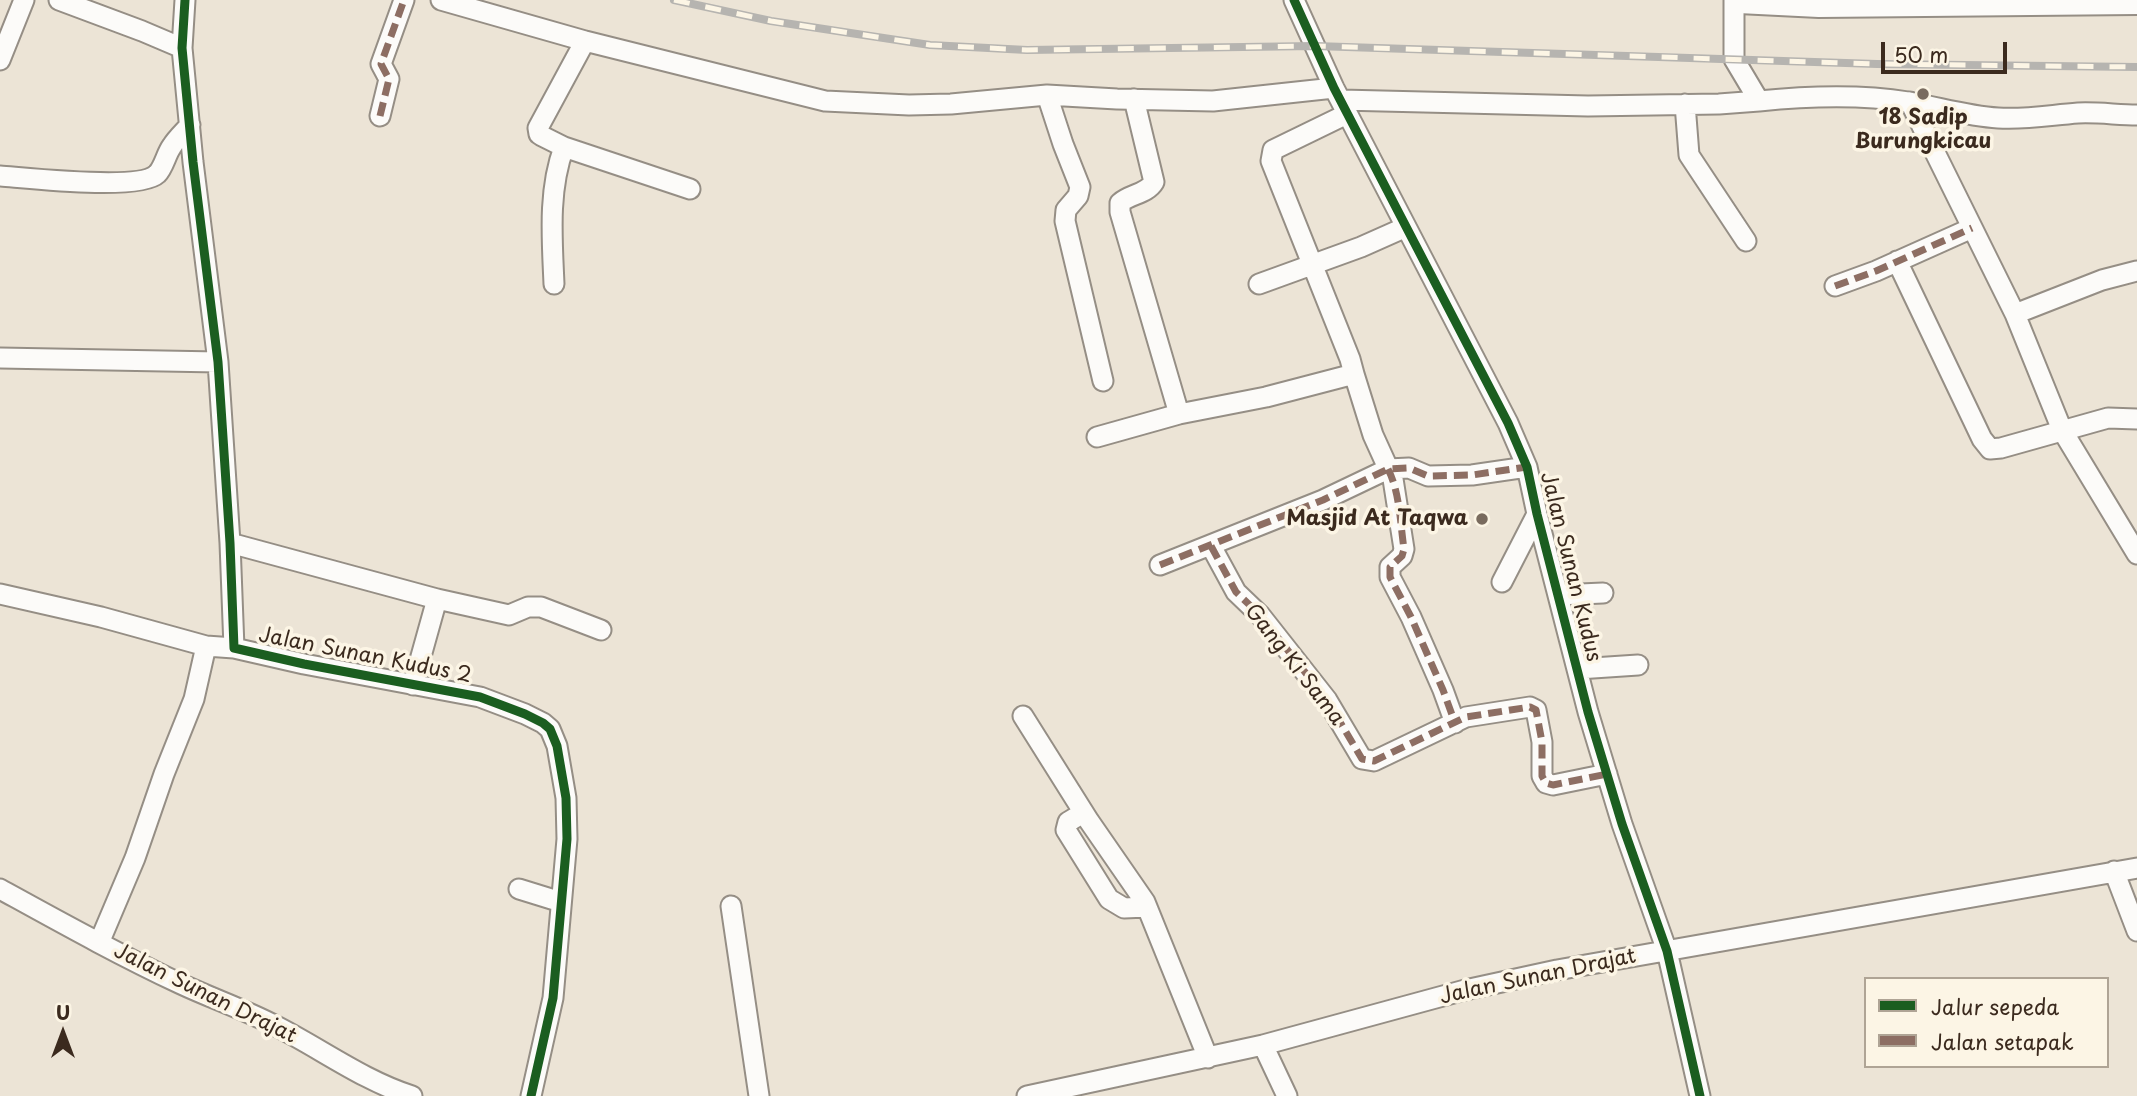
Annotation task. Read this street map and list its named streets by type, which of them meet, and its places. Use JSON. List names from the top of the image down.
{
  "streets": {
    "street": [
      "Jalan Sunan Kudus",
      "Jalan Sunan Kudus 2",
      "Gang Ki Sama",
      "Jalan Sunan Drajat"
    ]
  },
  "crossings": [
    ["Jalan Sunan Kudus", "Gang Ki Sama"],
    ["Jalan Sunan Kudus", "Jalan Sunan Drajat"]
  ],
  "places": ["18 Sadip Burungkicau", "Masjid At Taqwa"],
  "legend": ["Jalur sepeda", "Jalan setapak"],
  "scale_bar": "50 m",
  "north": "top"
}
